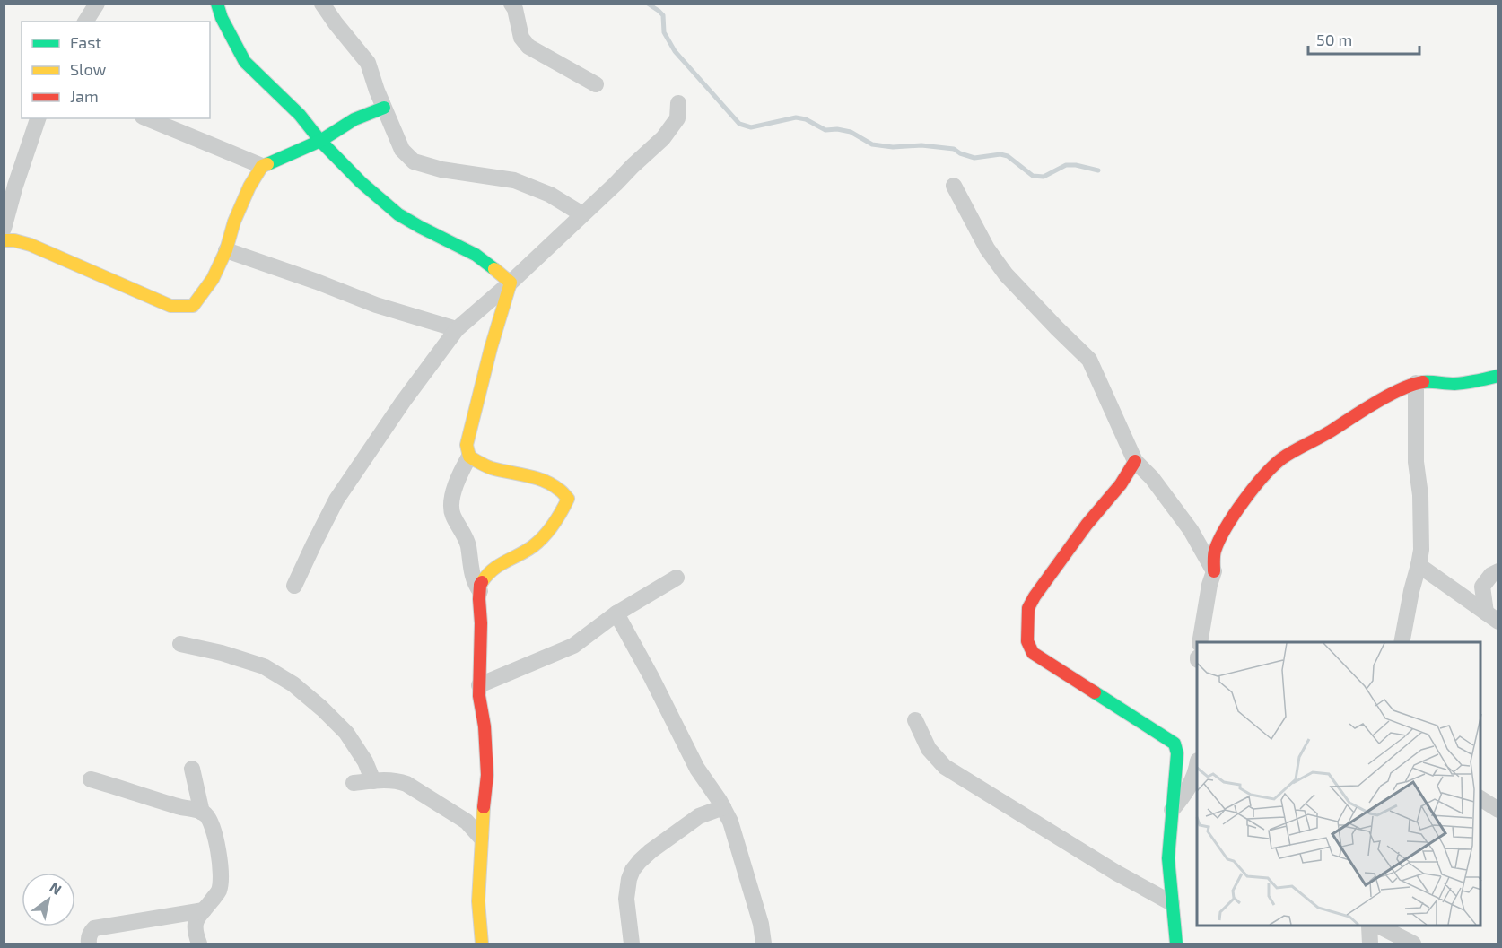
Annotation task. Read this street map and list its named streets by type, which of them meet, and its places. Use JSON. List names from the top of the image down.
{
  "legend": ["Fast", "Slow", "Jam"],
  "scale_bar": "50 m",
  "north": "top right"
}
